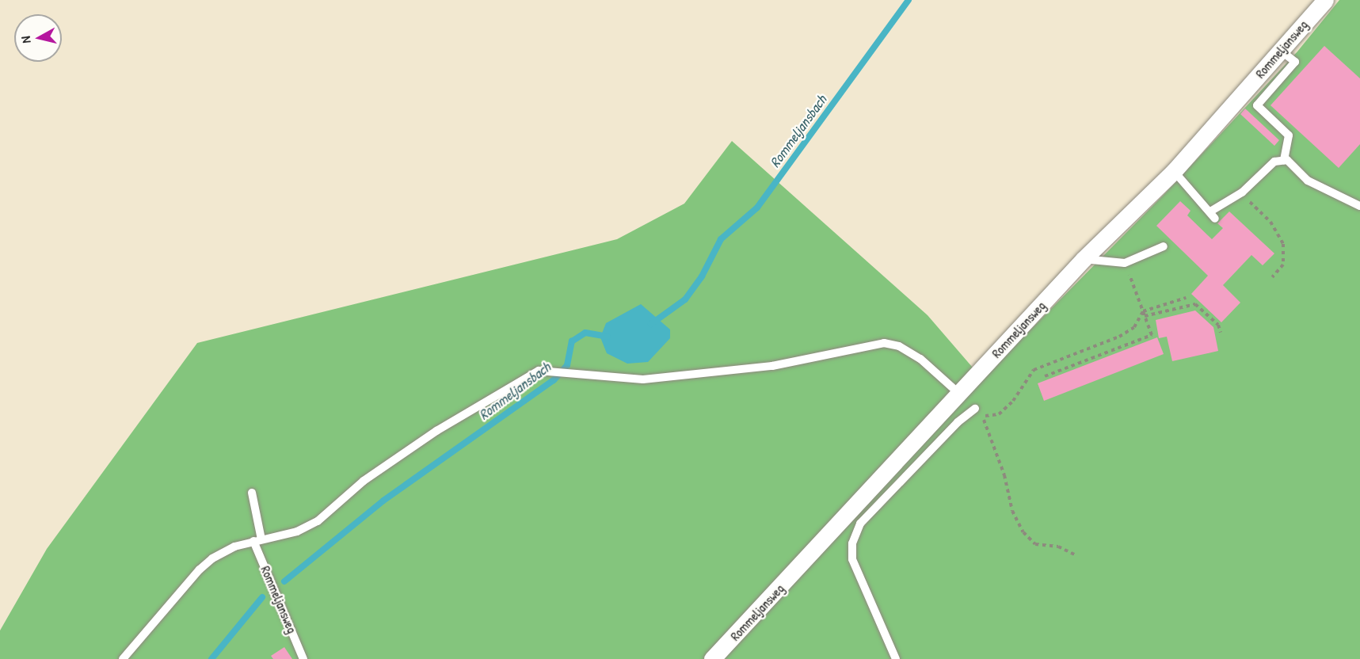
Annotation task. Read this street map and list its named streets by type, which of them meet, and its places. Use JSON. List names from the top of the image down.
{
  "streets": {
    "street": ["Rommeljansweg"]
  },
  "water": ["Rommeljansbach"],
  "north": "left"
}
